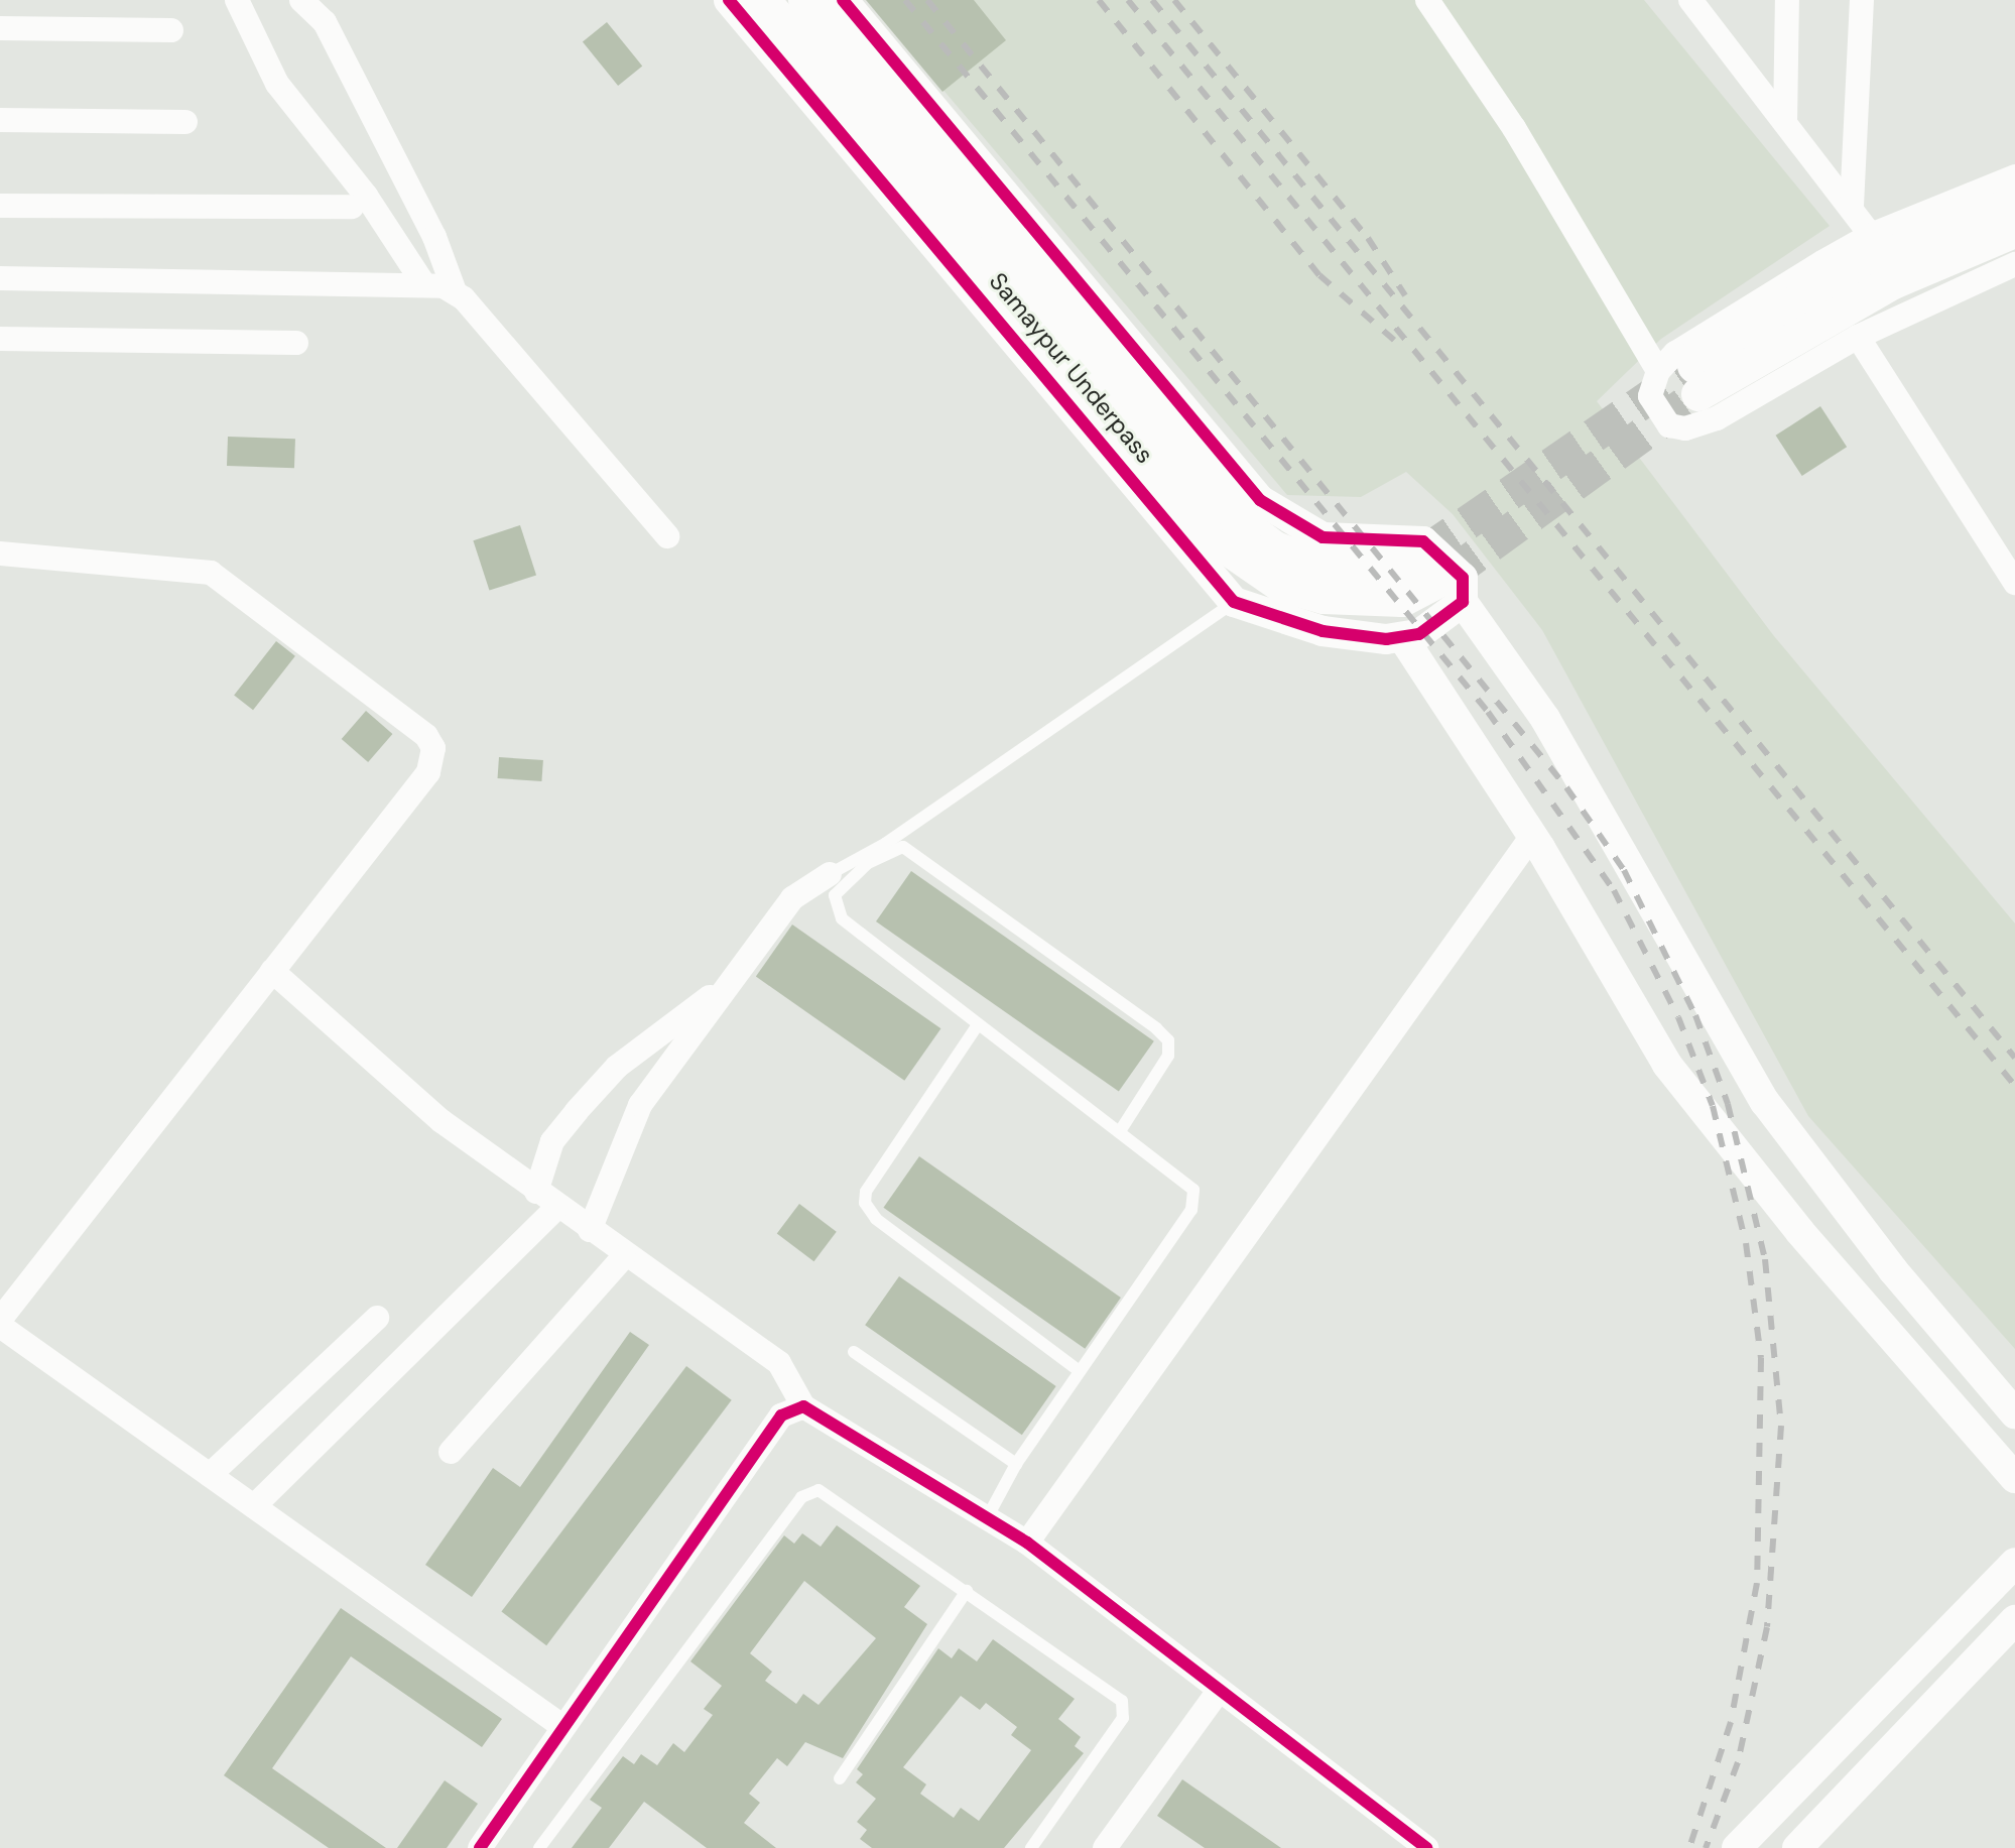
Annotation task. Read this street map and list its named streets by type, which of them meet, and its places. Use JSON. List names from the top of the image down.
{
  "streets": {
    "main road": ["Samaypur Underpass"]
  }
}
